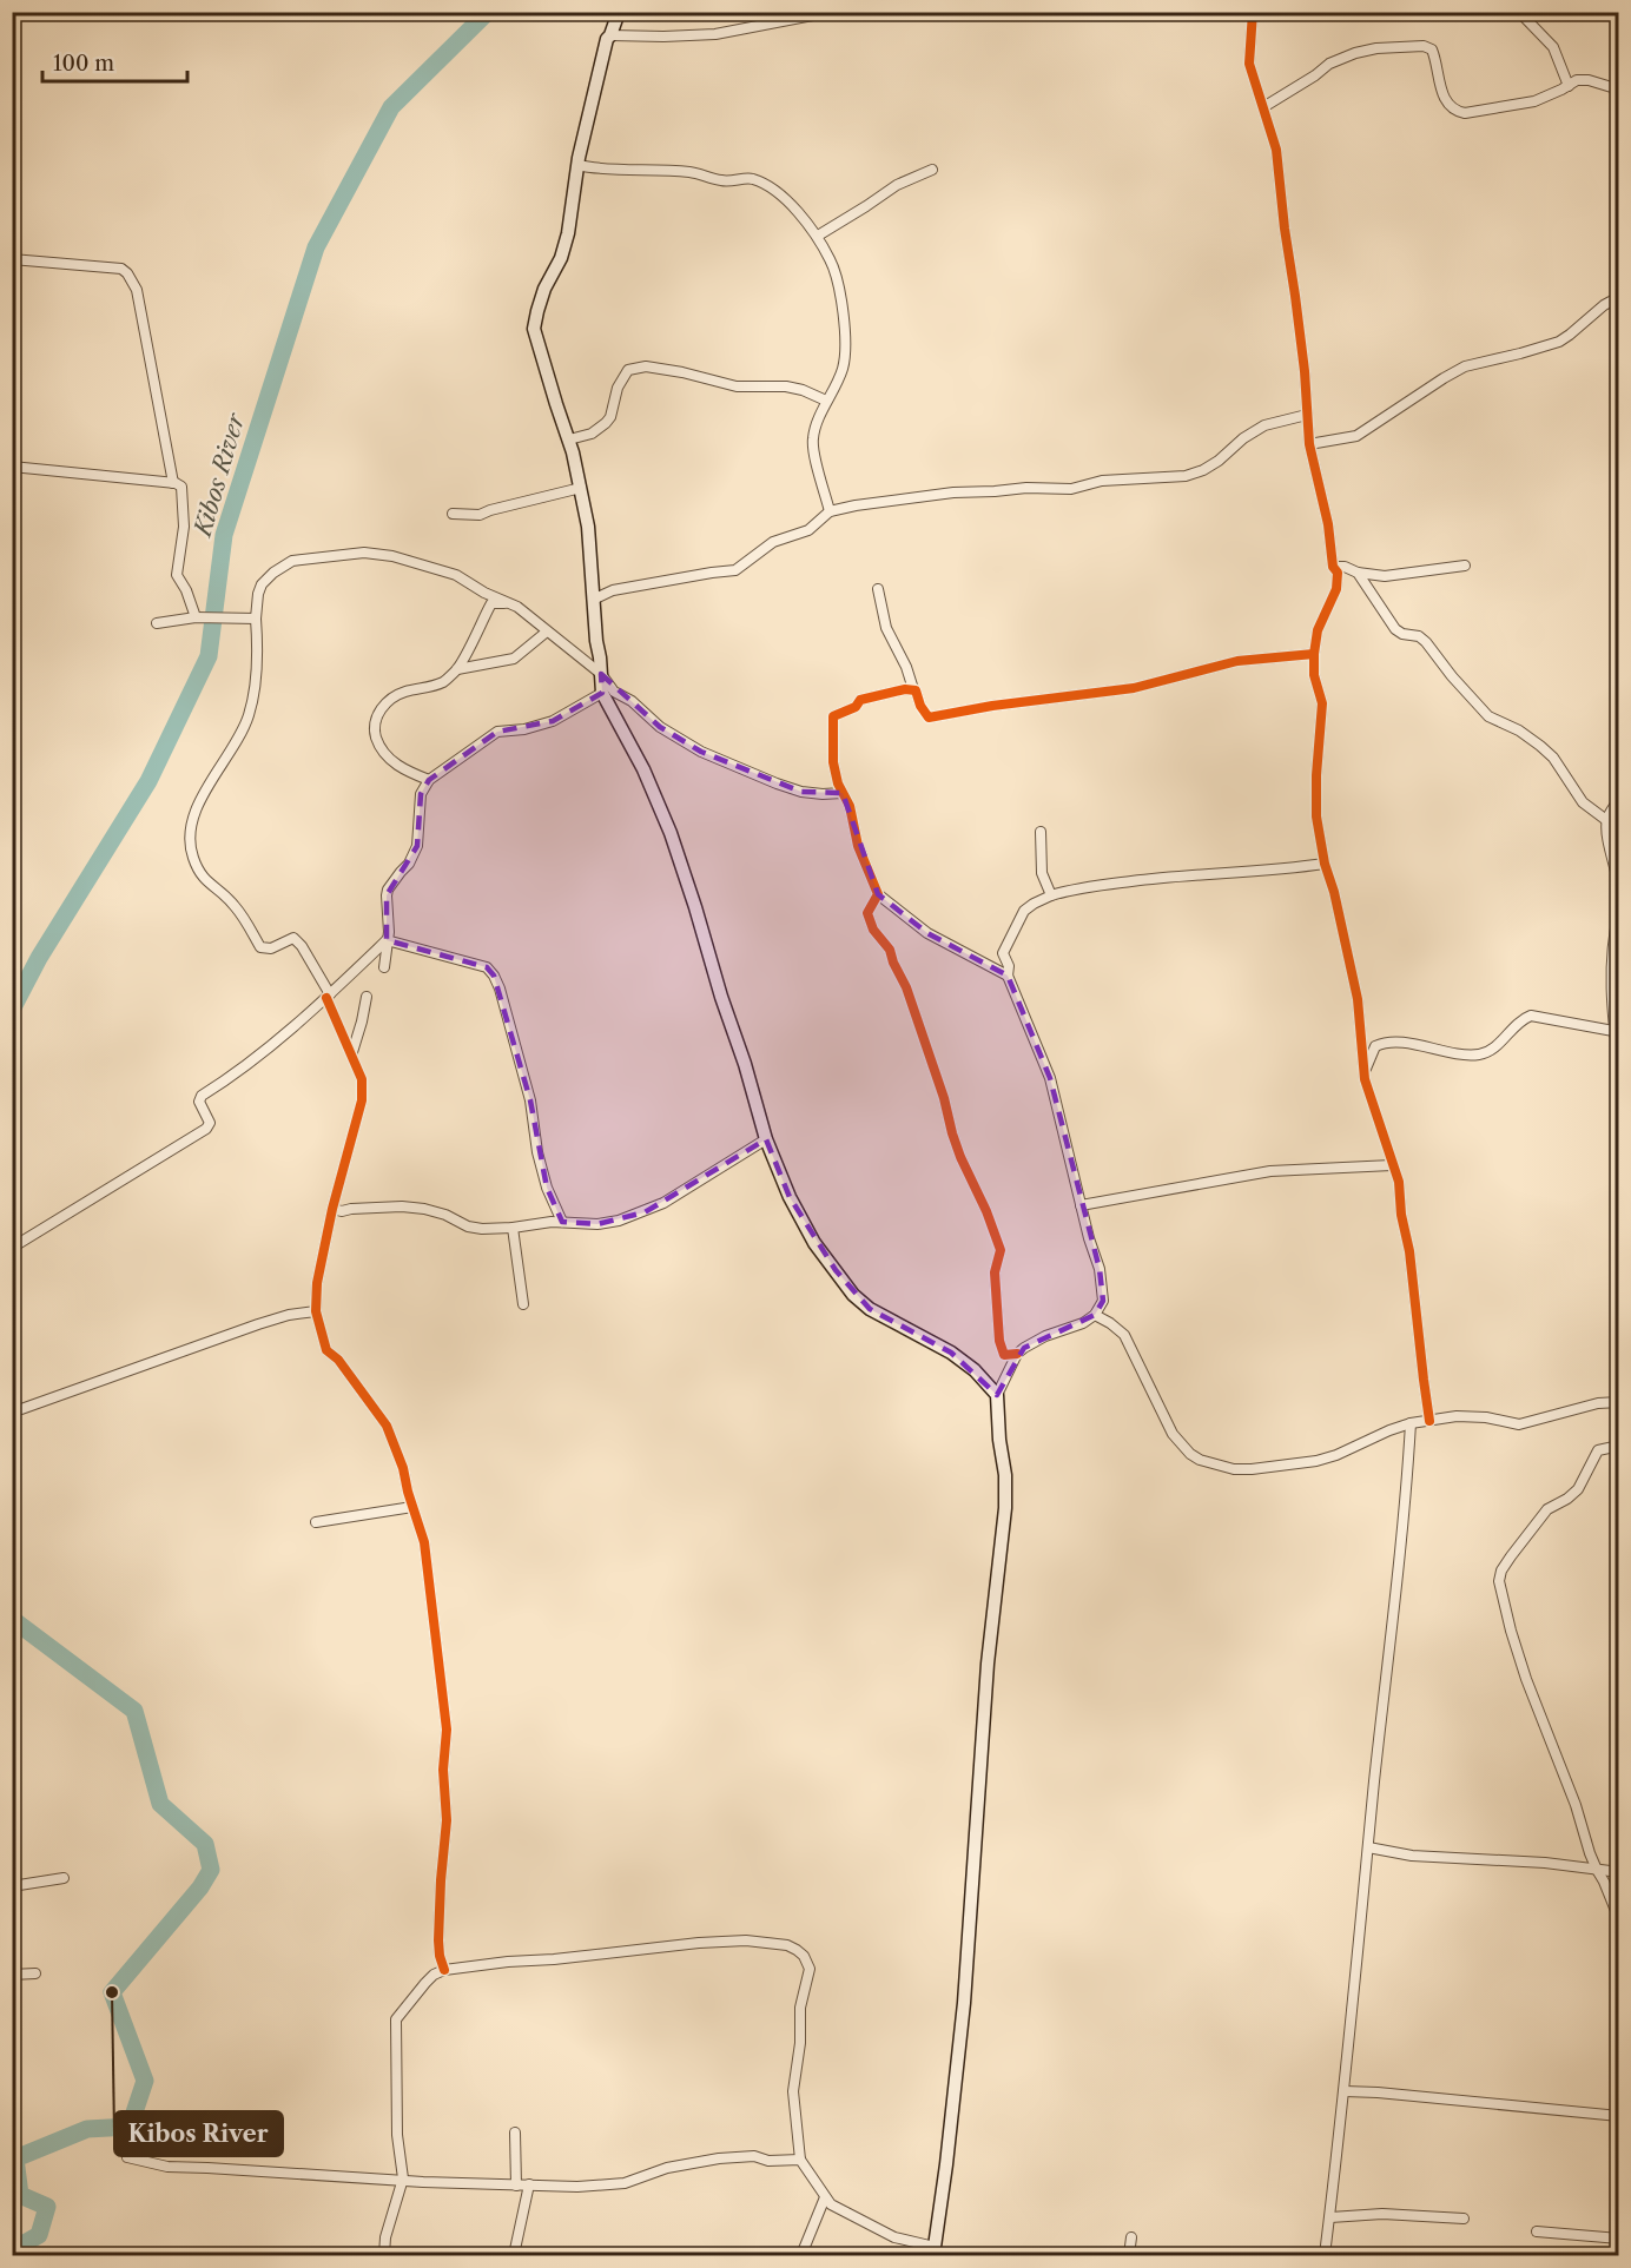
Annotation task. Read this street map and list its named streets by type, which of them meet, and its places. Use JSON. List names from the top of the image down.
{
  "water": ["Kibos River"],
  "places": ["Kibos River"],
  "scale_bar": "100 m"
}
